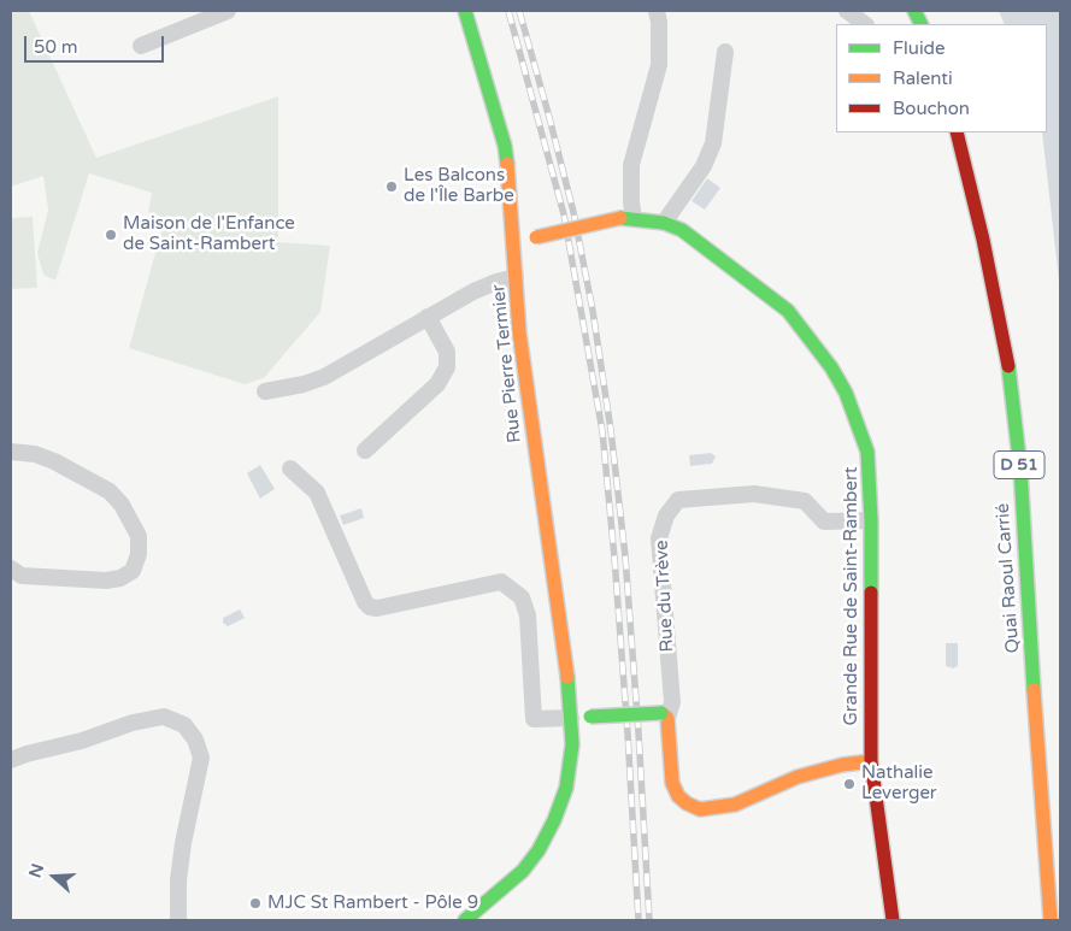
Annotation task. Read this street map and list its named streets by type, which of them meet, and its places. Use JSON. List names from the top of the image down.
{
  "streets": {
    "street": [
      "Rue Pierre Termier",
      "D 51",
      "Quai Raoul Carrié",
      "Rue du Trève",
      "Grande Rue de Saint-Rambert"
    ]
  },
  "crossings": [
    ["Rue Pierre Termier", "Grande Rue de Saint-Rambert"],
    ["Rue du Trève", "Grande Rue de Saint-Rambert"]
  ],
  "places": [
    "Les Balcons de l'Île Barbe",
    "Maison de l'Enfance de Saint-Rambert",
    "Nathalie Leverger",
    "MJC St Rambert - Pôle 9"
  ],
  "legend": ["Fluide", "Ralenti", "Bouchon"],
  "scale_bar": "50 m",
  "north": "left"
}
